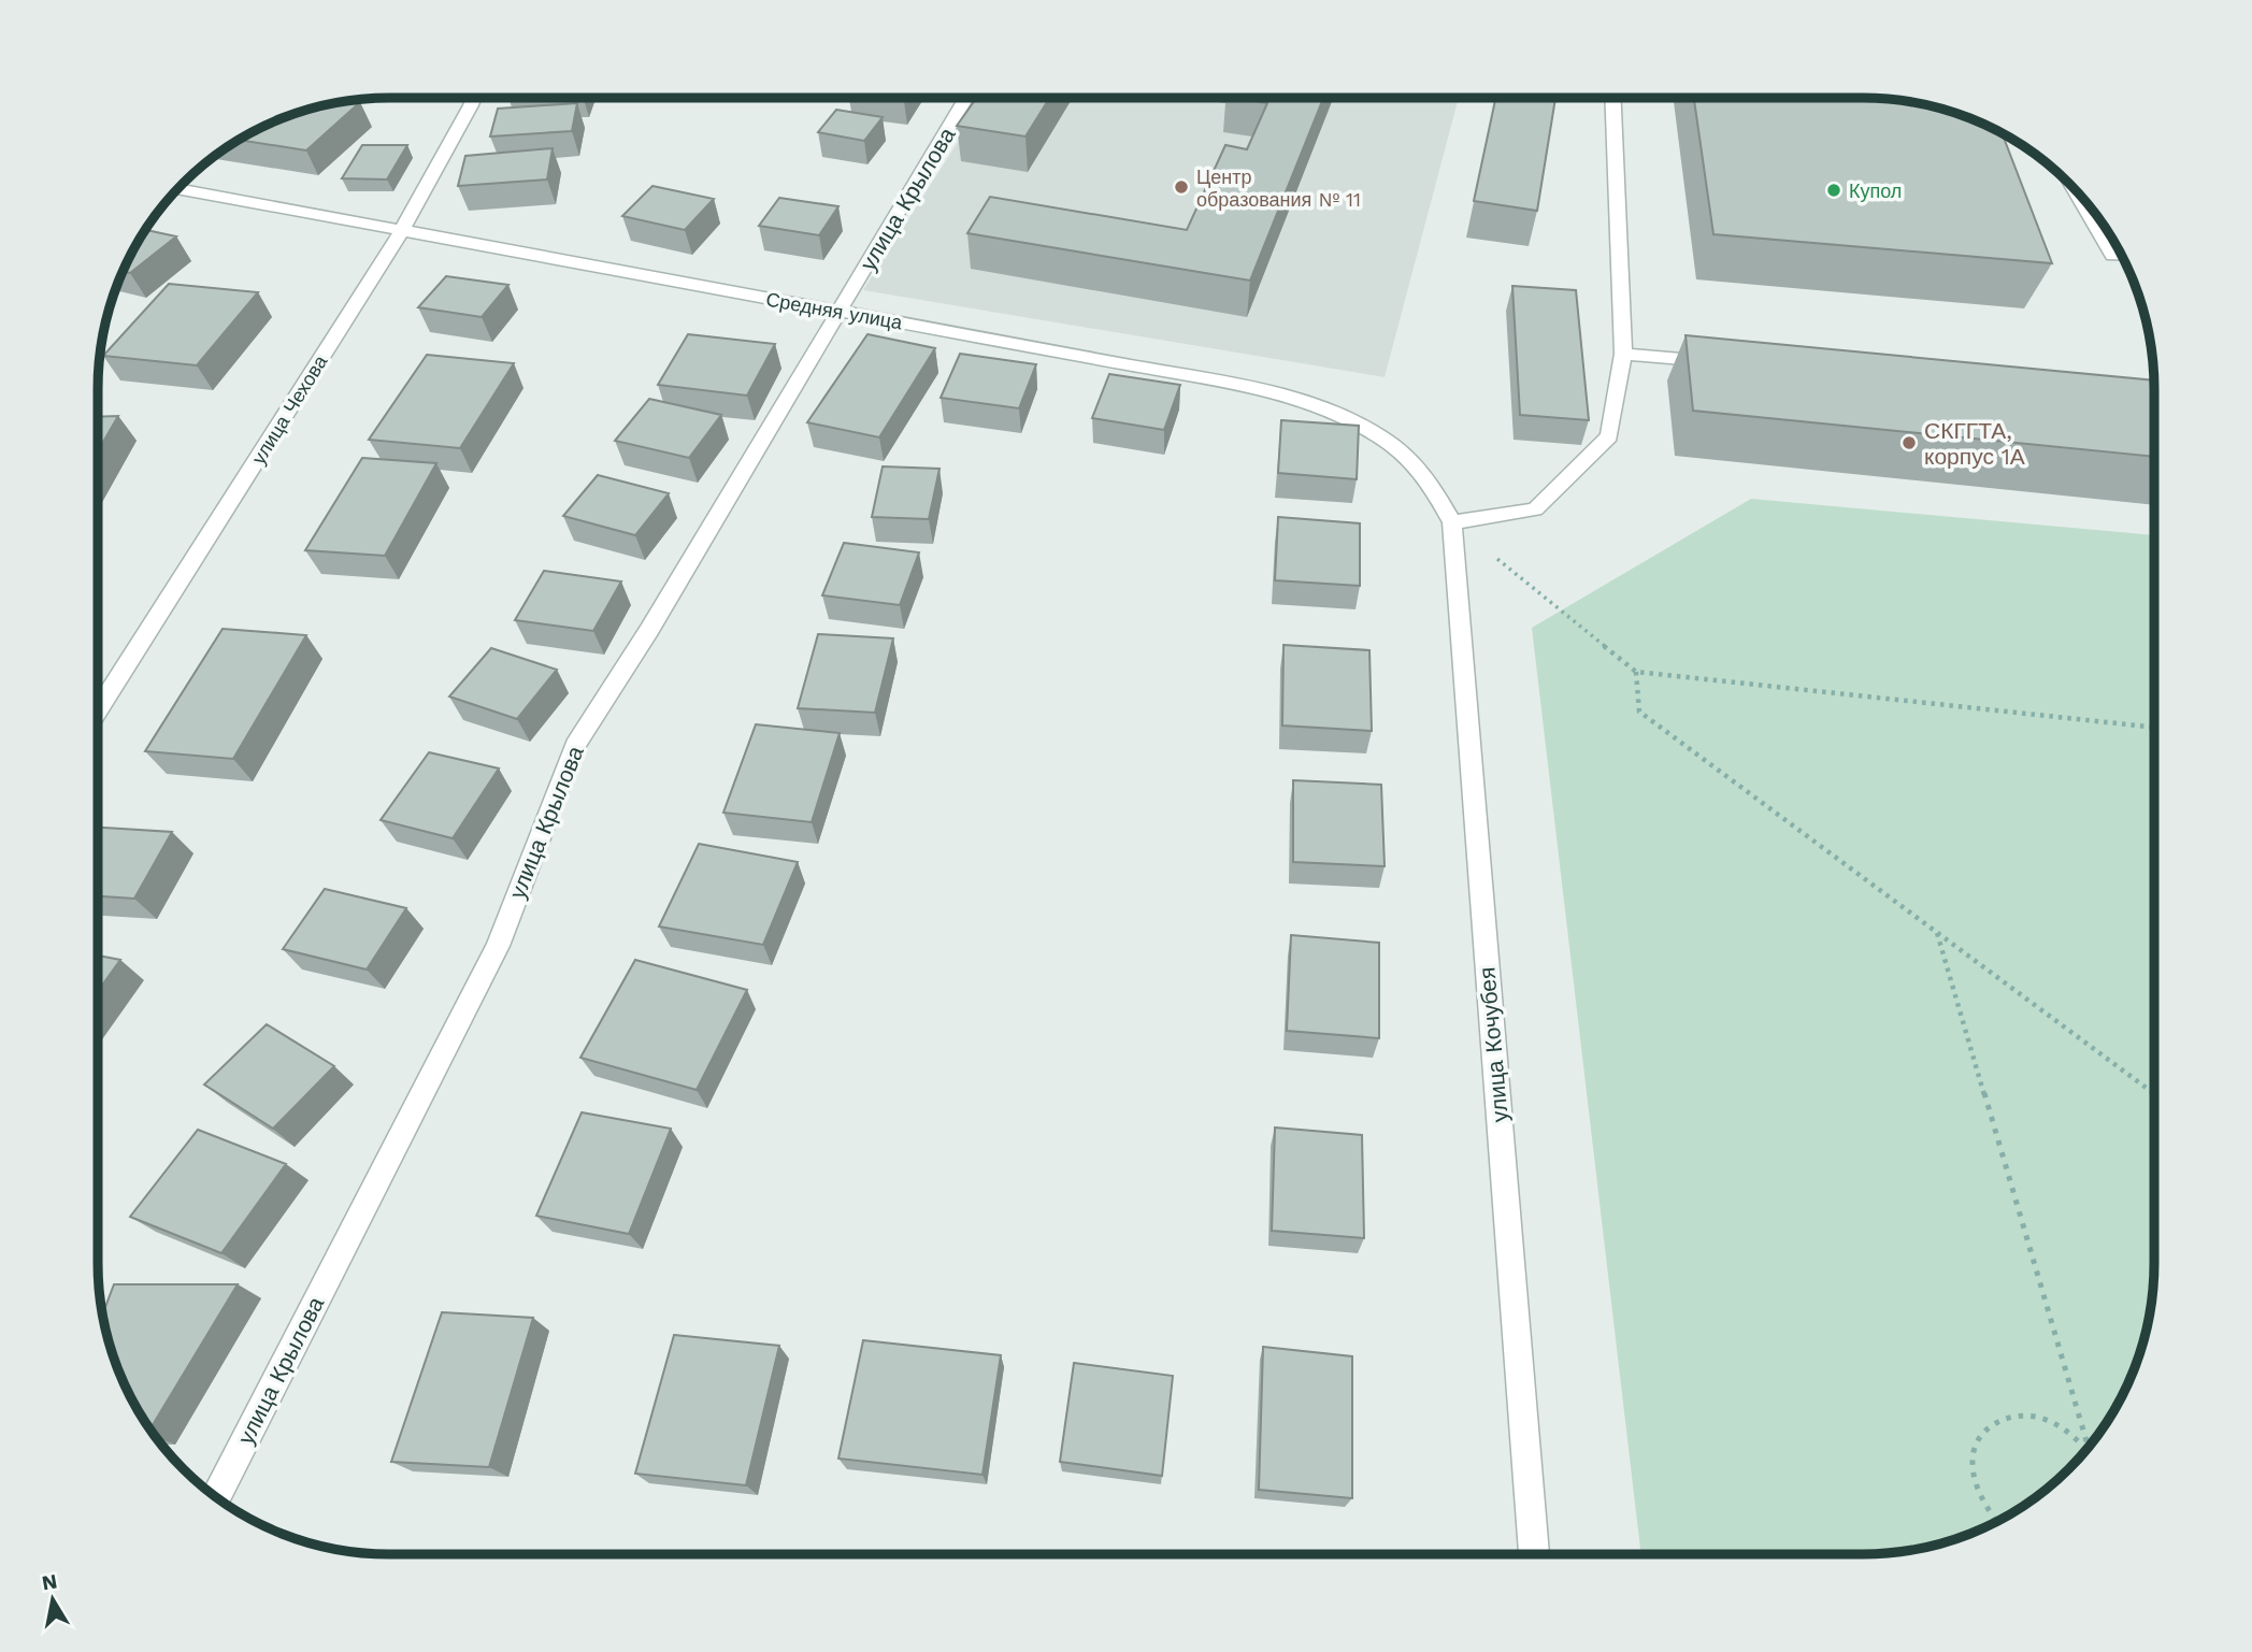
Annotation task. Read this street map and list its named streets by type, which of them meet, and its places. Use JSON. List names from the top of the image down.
{
  "streets": {
    "street": [
      "улица Крылова",
      "Средняя улица",
      "улица Чехова",
      "улица Кочубея"
    ]
  },
  "crossings": [
    ["улица Крылова", "Средняя улица"],
    ["Средняя улица", "улица Чехова"],
    ["Средняя улица", "улица Кочубея"]
  ],
  "places": ["Центр образования № 11", "Купол", "СКГГТА, корпус 1А"],
  "north": "top"
}
